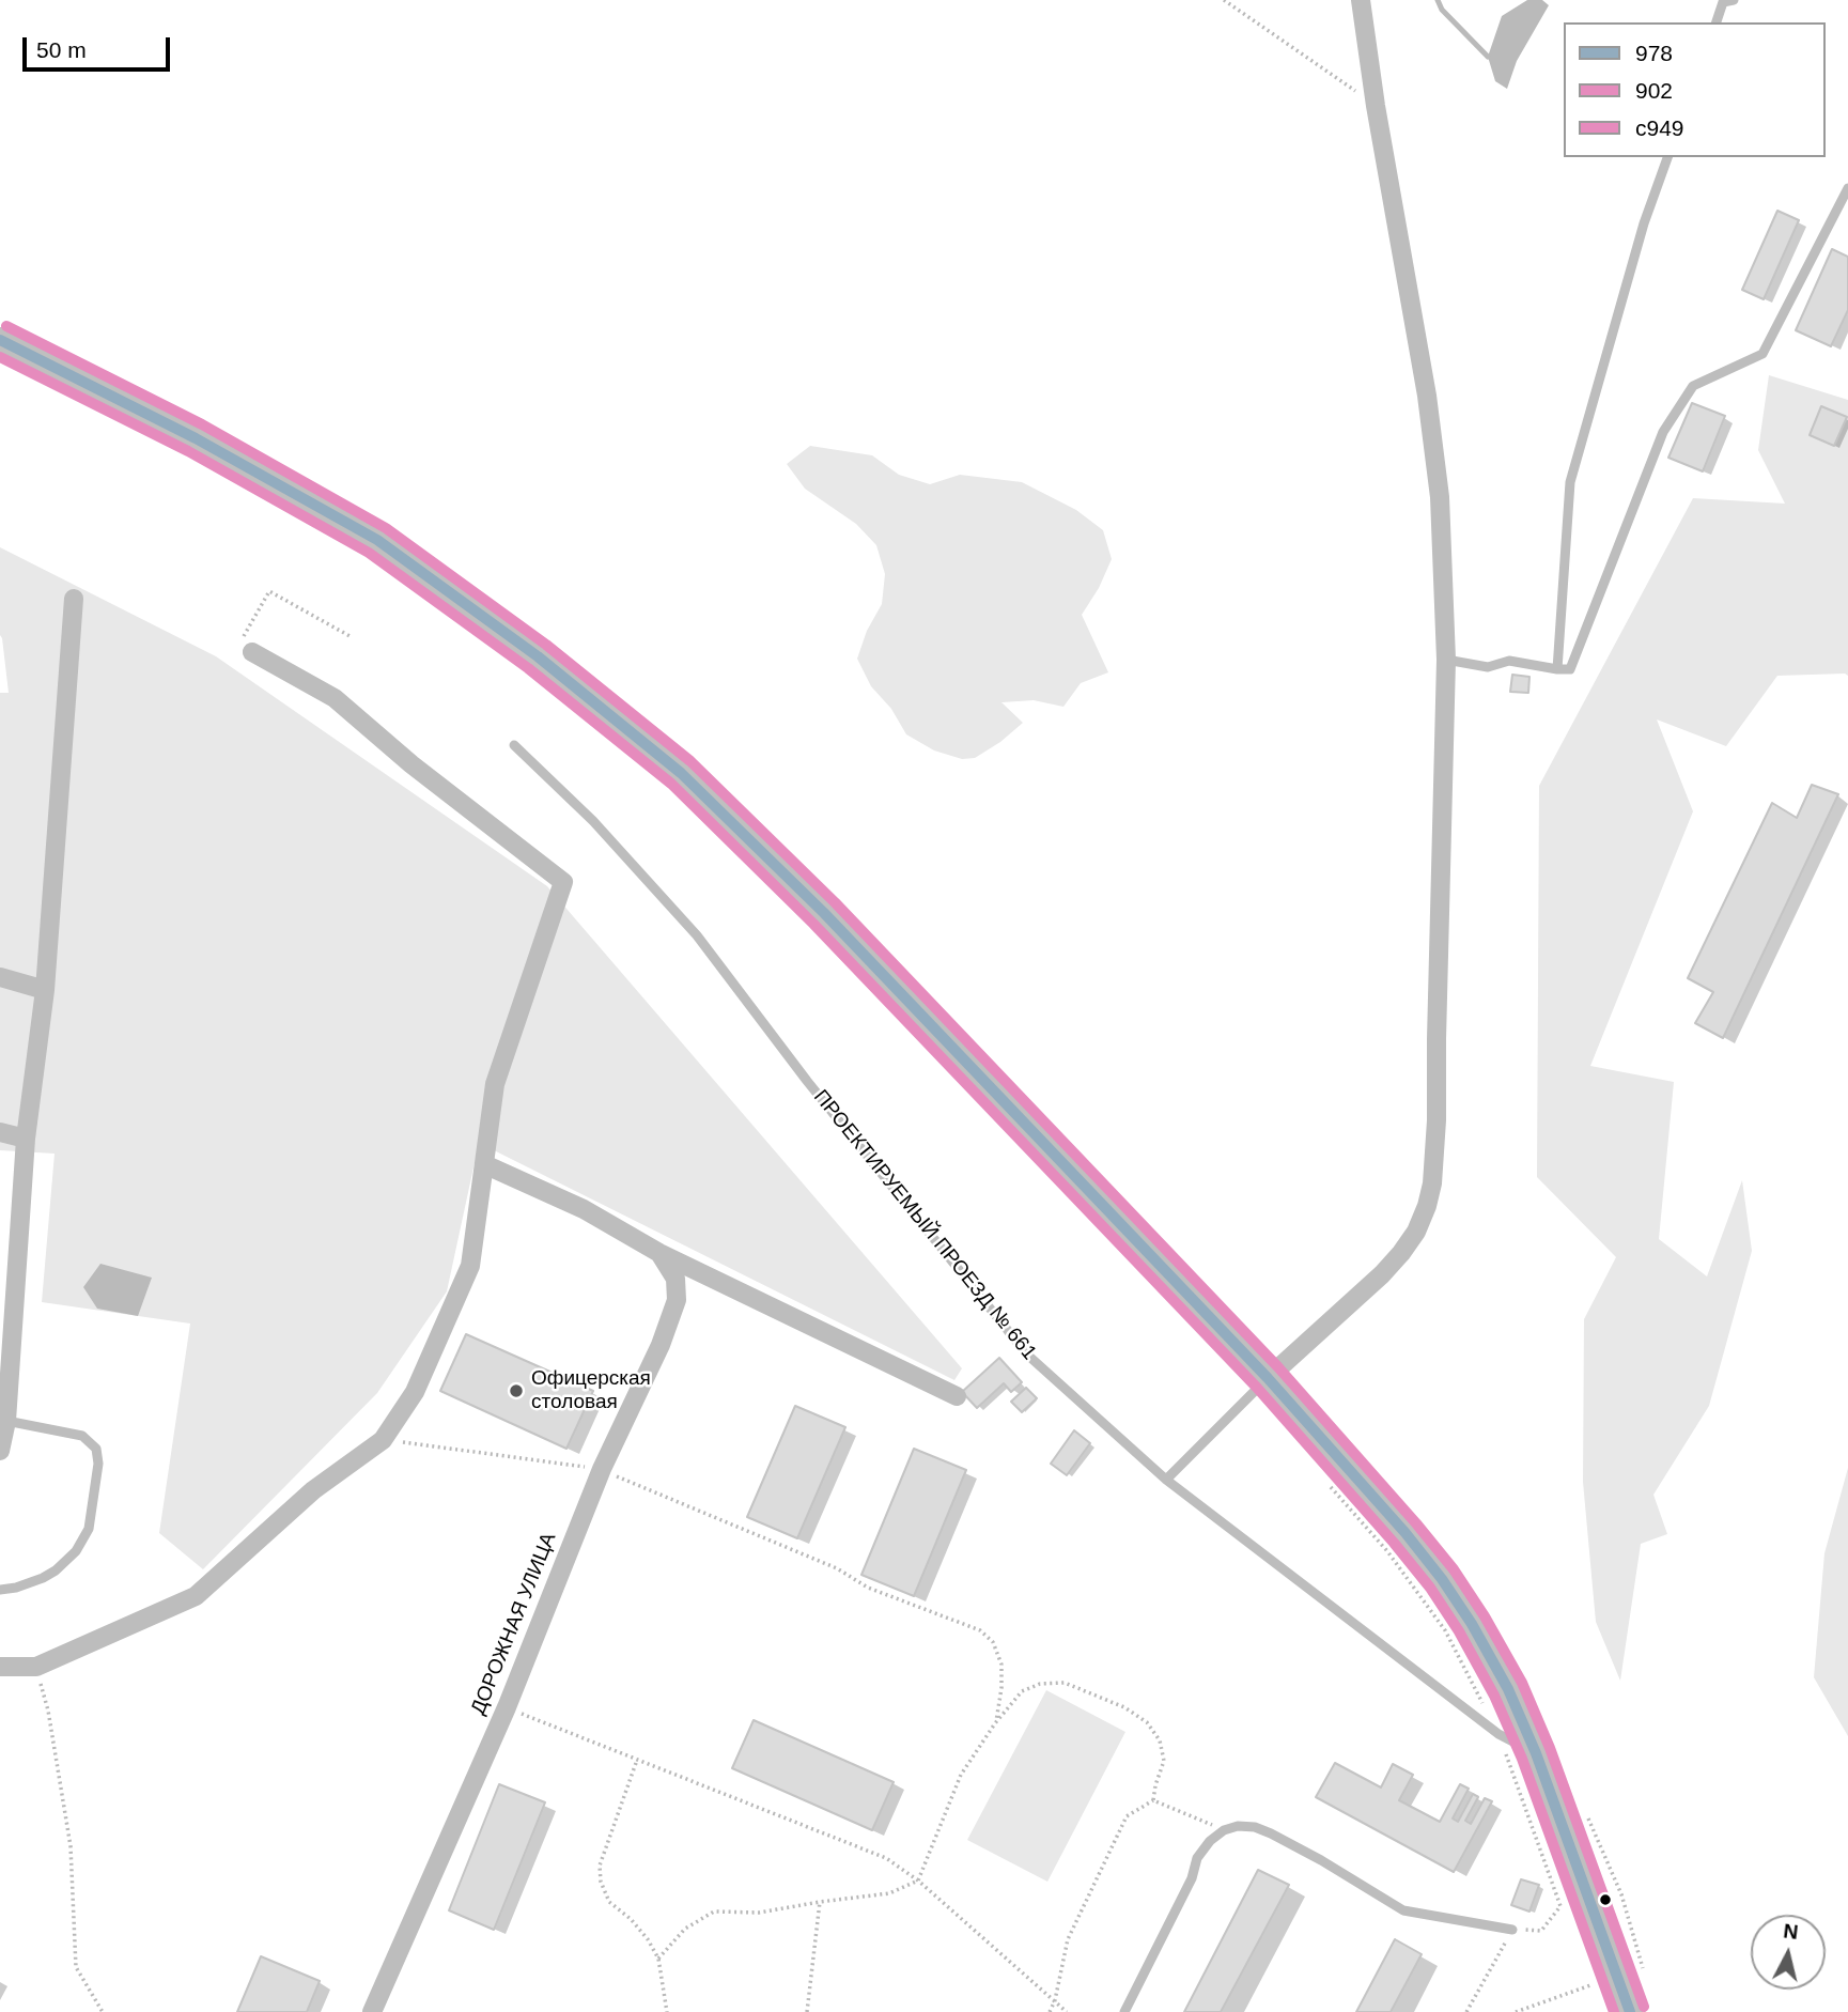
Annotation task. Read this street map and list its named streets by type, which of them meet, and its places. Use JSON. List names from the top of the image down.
{
  "streets": {
    "street": ["ДОРОЖНАЯ УЛИЦА"],
    "lane": ["ПРОЕКТИРУЕМЫЙ ПРОЕЗД № 661"]
  },
  "places": ["Офицерская столовая"],
  "lines": ["transit line с949", "transit line 978", "transit line 902"],
  "legend": ["978", "902", "с949"],
  "scale_bar": "50 m",
  "north": "top"
}
